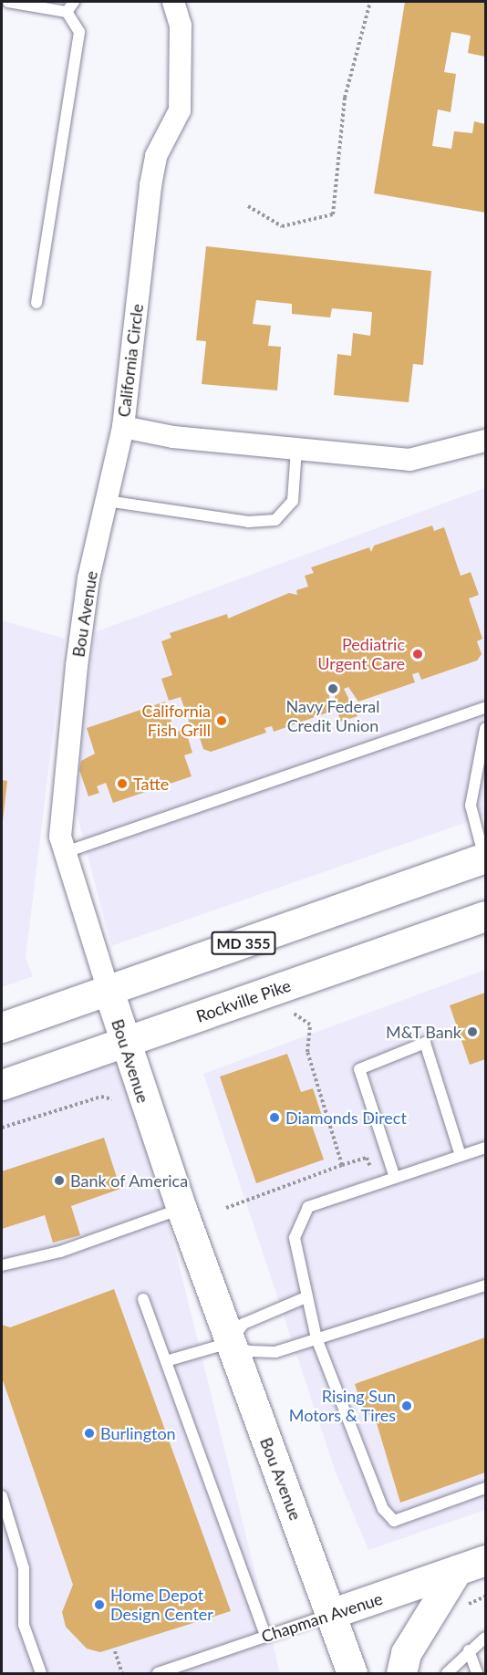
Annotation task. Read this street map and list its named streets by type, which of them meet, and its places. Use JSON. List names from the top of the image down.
{
  "streets": {
    "main road": [
      "Bou Avenue",
      "MD 355",
      "Rockville Pike",
      "Chapman Avenue"
    ],
    "street": ["California Circle"]
  },
  "crossings": [
    ["California Circle", "Bou Avenue"],
    ["Bou Avenue", "MD 355"],
    ["Bou Avenue", "Rockville Pike"],
    ["Bou Avenue", "Chapman Avenue"]
  ],
  "places": [
    "Pediatric Urgent Care",
    "Navy Federal Credit Union",
    "California Fish Grill",
    "Tatte",
    "M&T Bank",
    "Diamonds Direct",
    "Bank of America",
    "Rising Sun Motors & Tires",
    "Burlington",
    "Home Depot Design Center"
  ]
}
